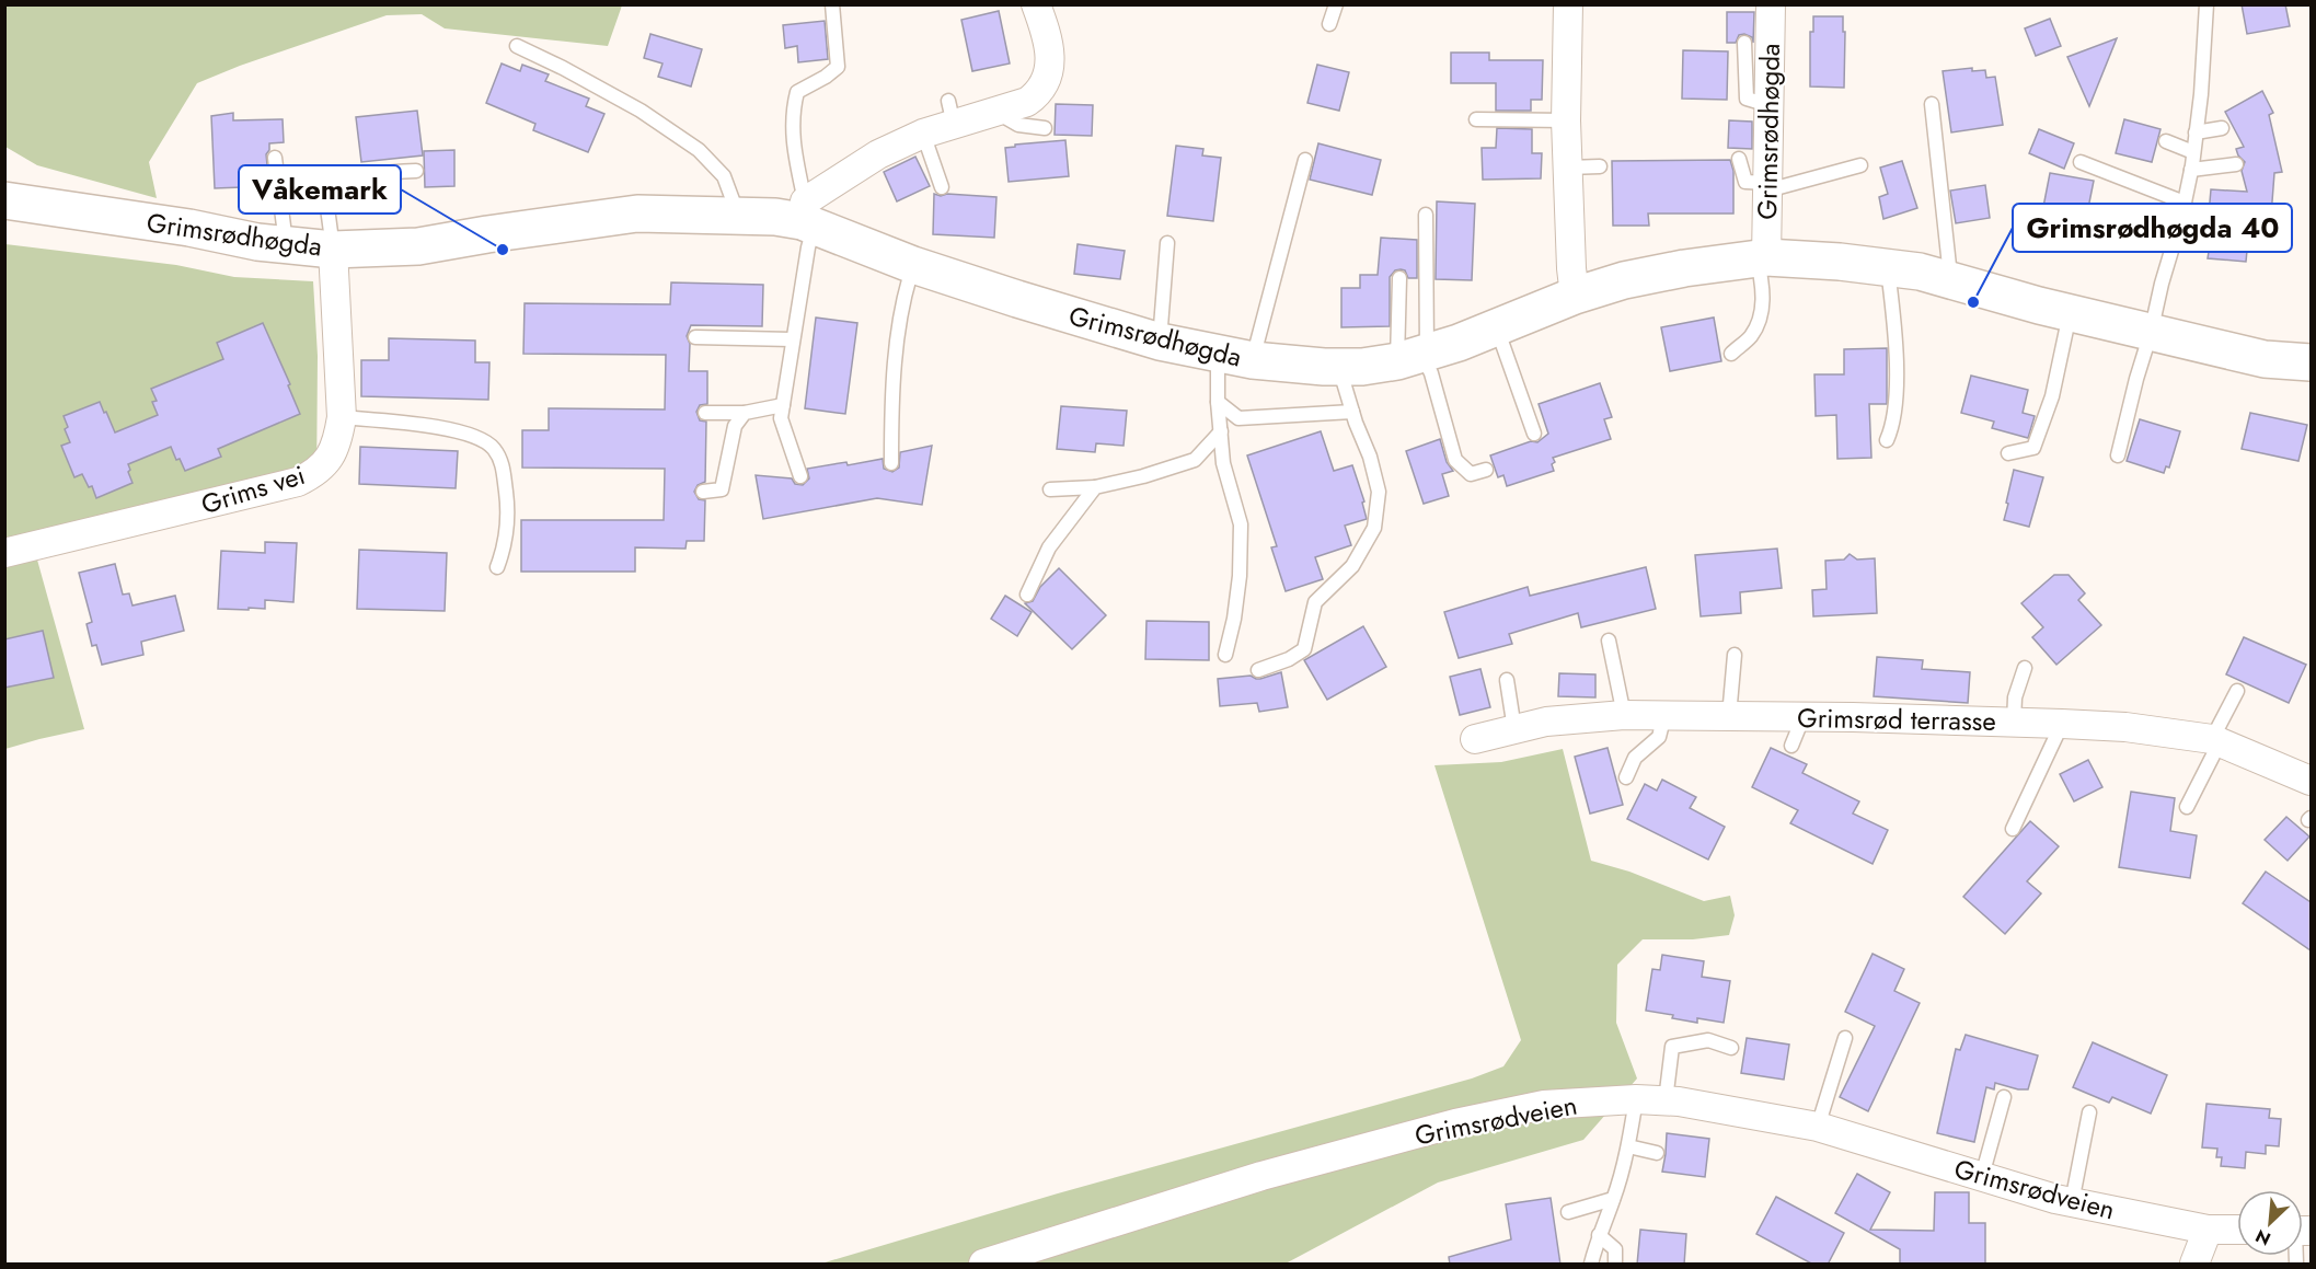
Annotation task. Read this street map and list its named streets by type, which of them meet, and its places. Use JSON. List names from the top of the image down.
{
  "streets": {
    "main road": ["Grimsrødhøgda"],
    "street": ["Grims vei", "Grimsrød terrasse", "Grimsrødveien"]
  },
  "crossings": [
    ["Grimsrødhøgda", "Grims vei"]
  ],
  "places": ["Våkemark", "Grimsrødhøgda 40"],
  "north": "bottom left"
}
